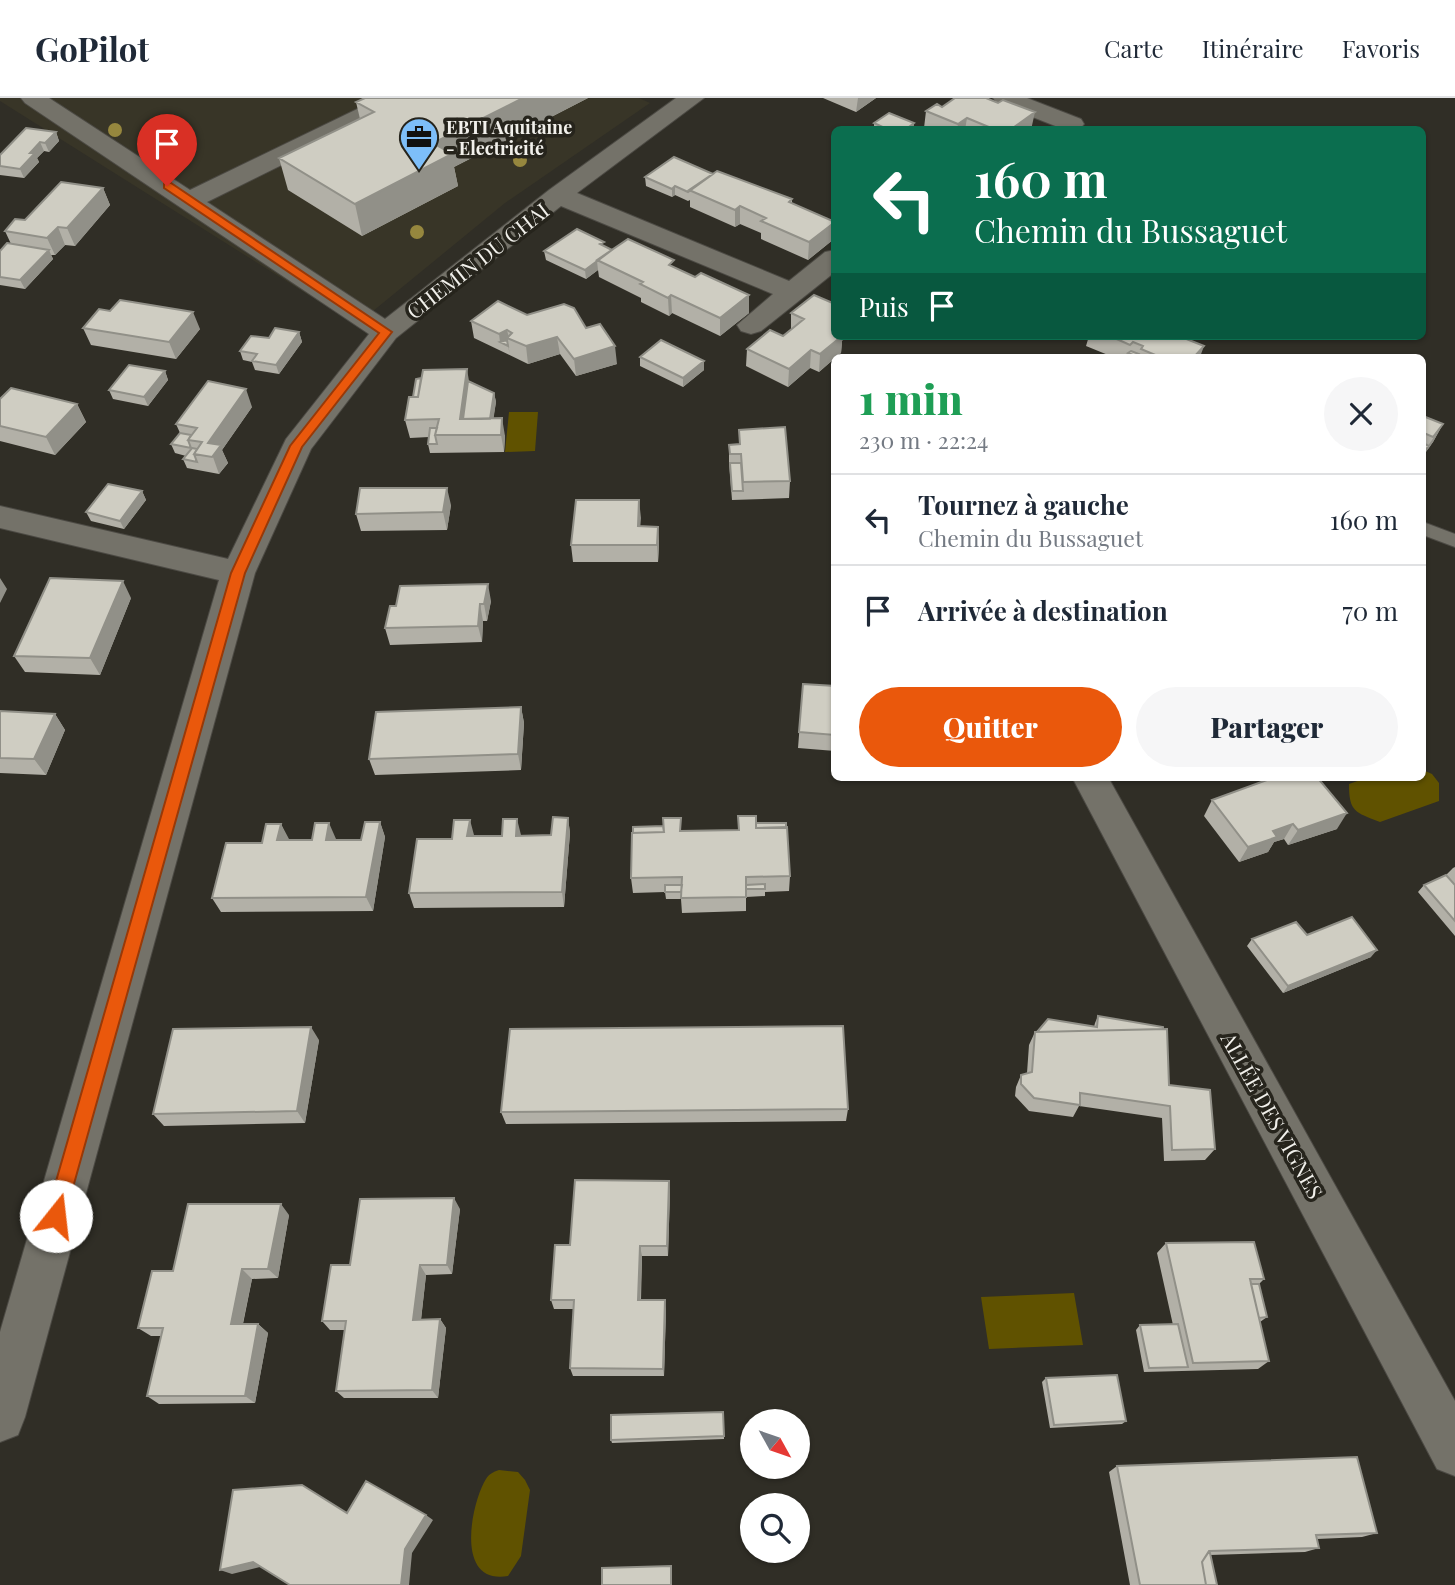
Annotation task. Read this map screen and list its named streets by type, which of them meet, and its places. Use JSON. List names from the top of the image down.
{
  "streets": {
    "street": ["CHEMIN DU CHAI", "ALLÉE DES VIGNES"]
  },
  "places": {
    "office": ["EBTI Aquitaine - Electricité"]
  },
  "north": "bottom right",
  "page": {
    "header": "GoPilot",
    "nav": ["Carte", "Itinéraire", "Favoris"],
    "turn": ["160 m", "Chemin du Bussaguet"],
    "then": "Puis",
    "heading": ["1 min", "230 m · 22:24"],
    "list": [
      {
        "name": "Tournez à gauche",
        "note": "Chemin du Bussaguet",
        "value": "160 m"
      },
      {
        "name": "Arrivée à destination",
        "value": "70 m"
      }
    ],
    "buttons": ["Quitter", "Partager"]
  }
}
